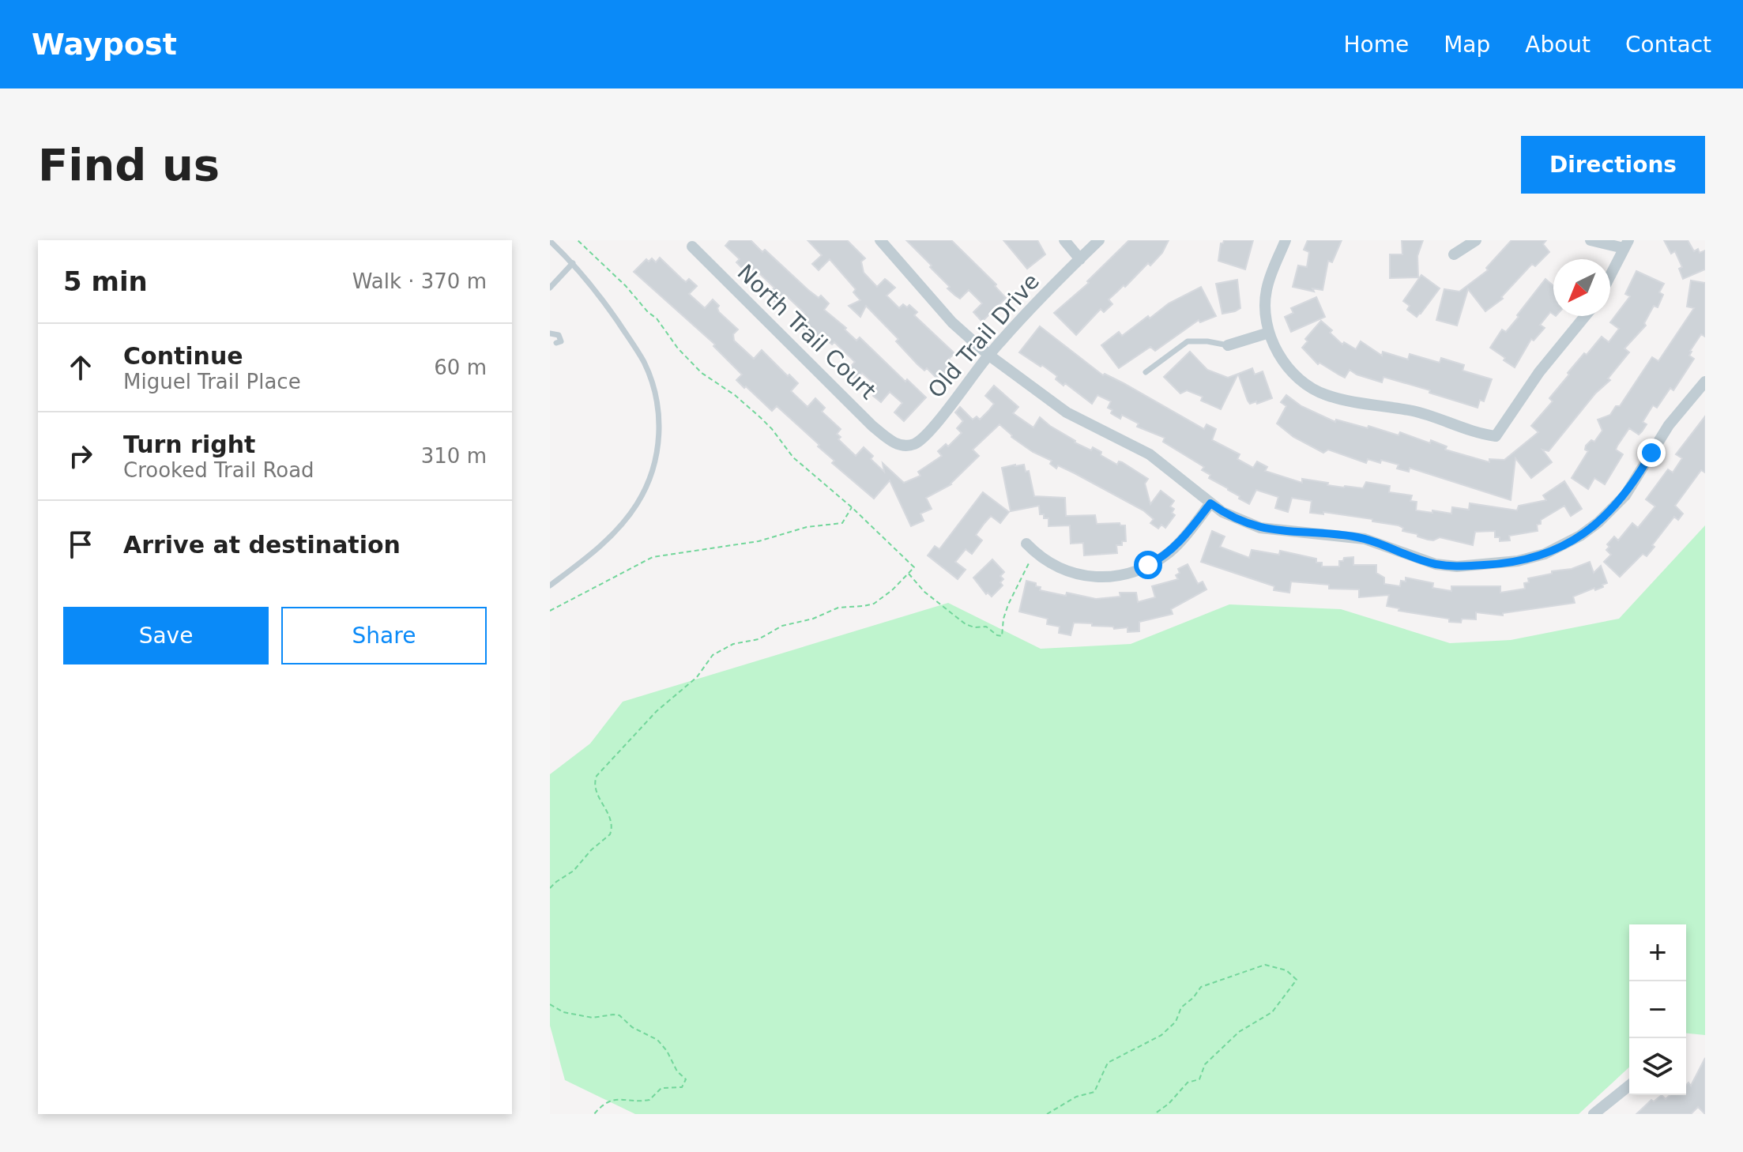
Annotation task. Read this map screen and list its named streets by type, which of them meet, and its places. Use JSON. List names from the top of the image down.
{
  "streets": {
    "street": ["North Trail Court", "Old Trail Drive"]
  },
  "crossings": [
    ["North Trail Court", "Old Trail Drive"]
  ],
  "north": "bottom left",
  "page": {
    "header": "Waypost",
    "nav": [
      "Home",
      "Map",
      "About",
      "Contact"
    ],
    "buttons": [
      "Directions",
      ["Save", "Share"]
    ],
    "title": "Find us",
    "heading": ["5 min", "Walk · 370 m"],
    "list": [
      ["Continue", "Miguel Trail Place", "60 m"],
      ["Turn right", "Crooked Trail Road", "310 m"],
      "Arrive at destination"
    ],
    "map_buttons": ["+", "−"]
  }
}
